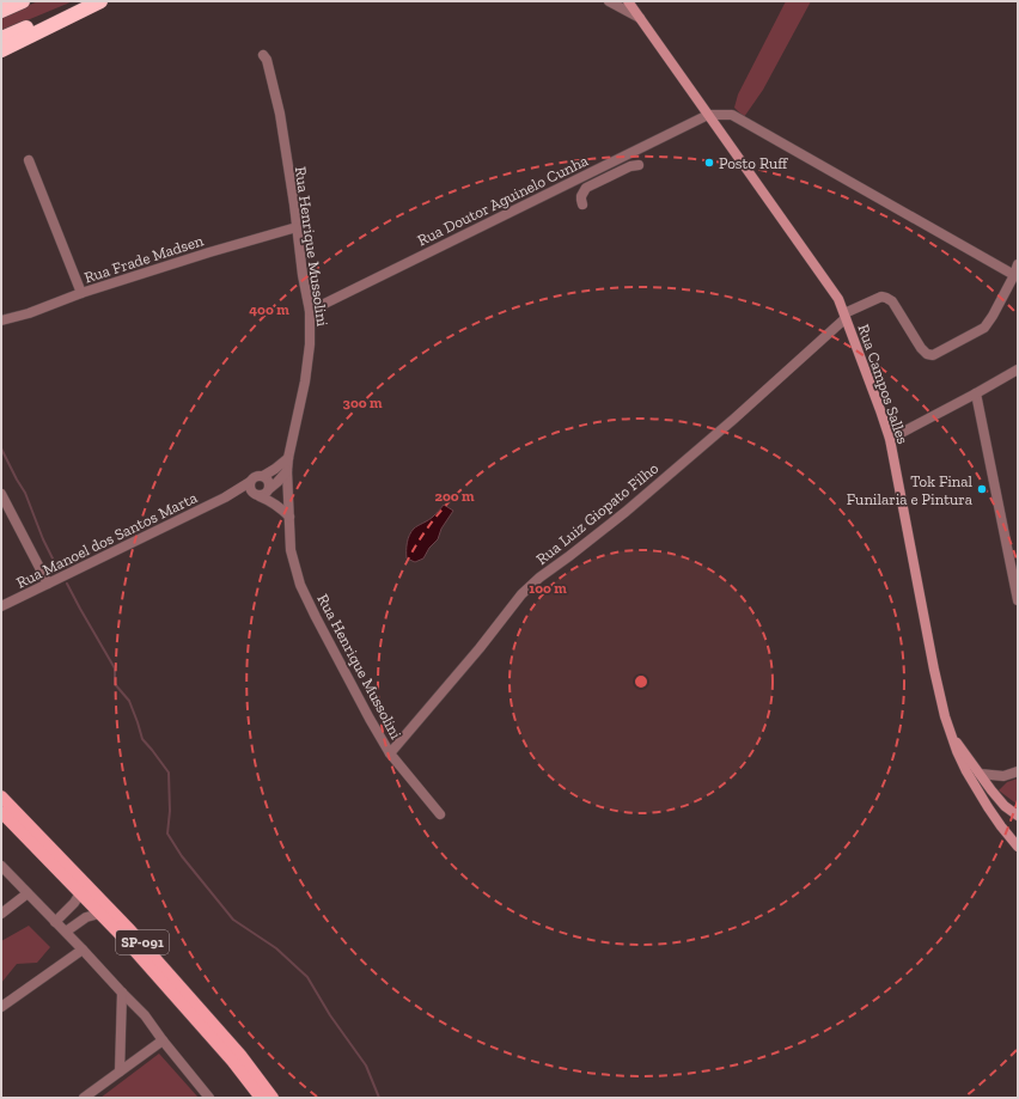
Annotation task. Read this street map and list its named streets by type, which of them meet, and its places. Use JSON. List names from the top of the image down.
{
  "streets": {
    "main road": ["Rua Campos Salles", "SP-091"],
    "street": [
      "Rua Doutor Aguinelo Cunha",
      "Rua Henrique Mussolini",
      "Rua Frade Madsen",
      "Rua Luiz Giopato Filho",
      "Rua Manoel dos Santos Marta"
    ]
  },
  "crossings": [
    ["Rua Doutor Aguinelo Cunha", "Rua Henrique Mussolini"],
    ["Rua Doutor Aguinelo Cunha", "Rua Campos Salles"],
    ["Rua Henrique Mussolini", "Rua Frade Madsen"],
    ["Rua Henrique Mussolini", "Rua Luiz Giopato Filho"],
    ["Rua Campos Salles", "Rua Luiz Giopato Filho"]
  ],
  "places": ["Posto Ruff", "Tok Final Funilaria e Pintura"],
  "rings": [
    "400 m",
    "300 m",
    "200 m",
    "100 m"
  ]
}
